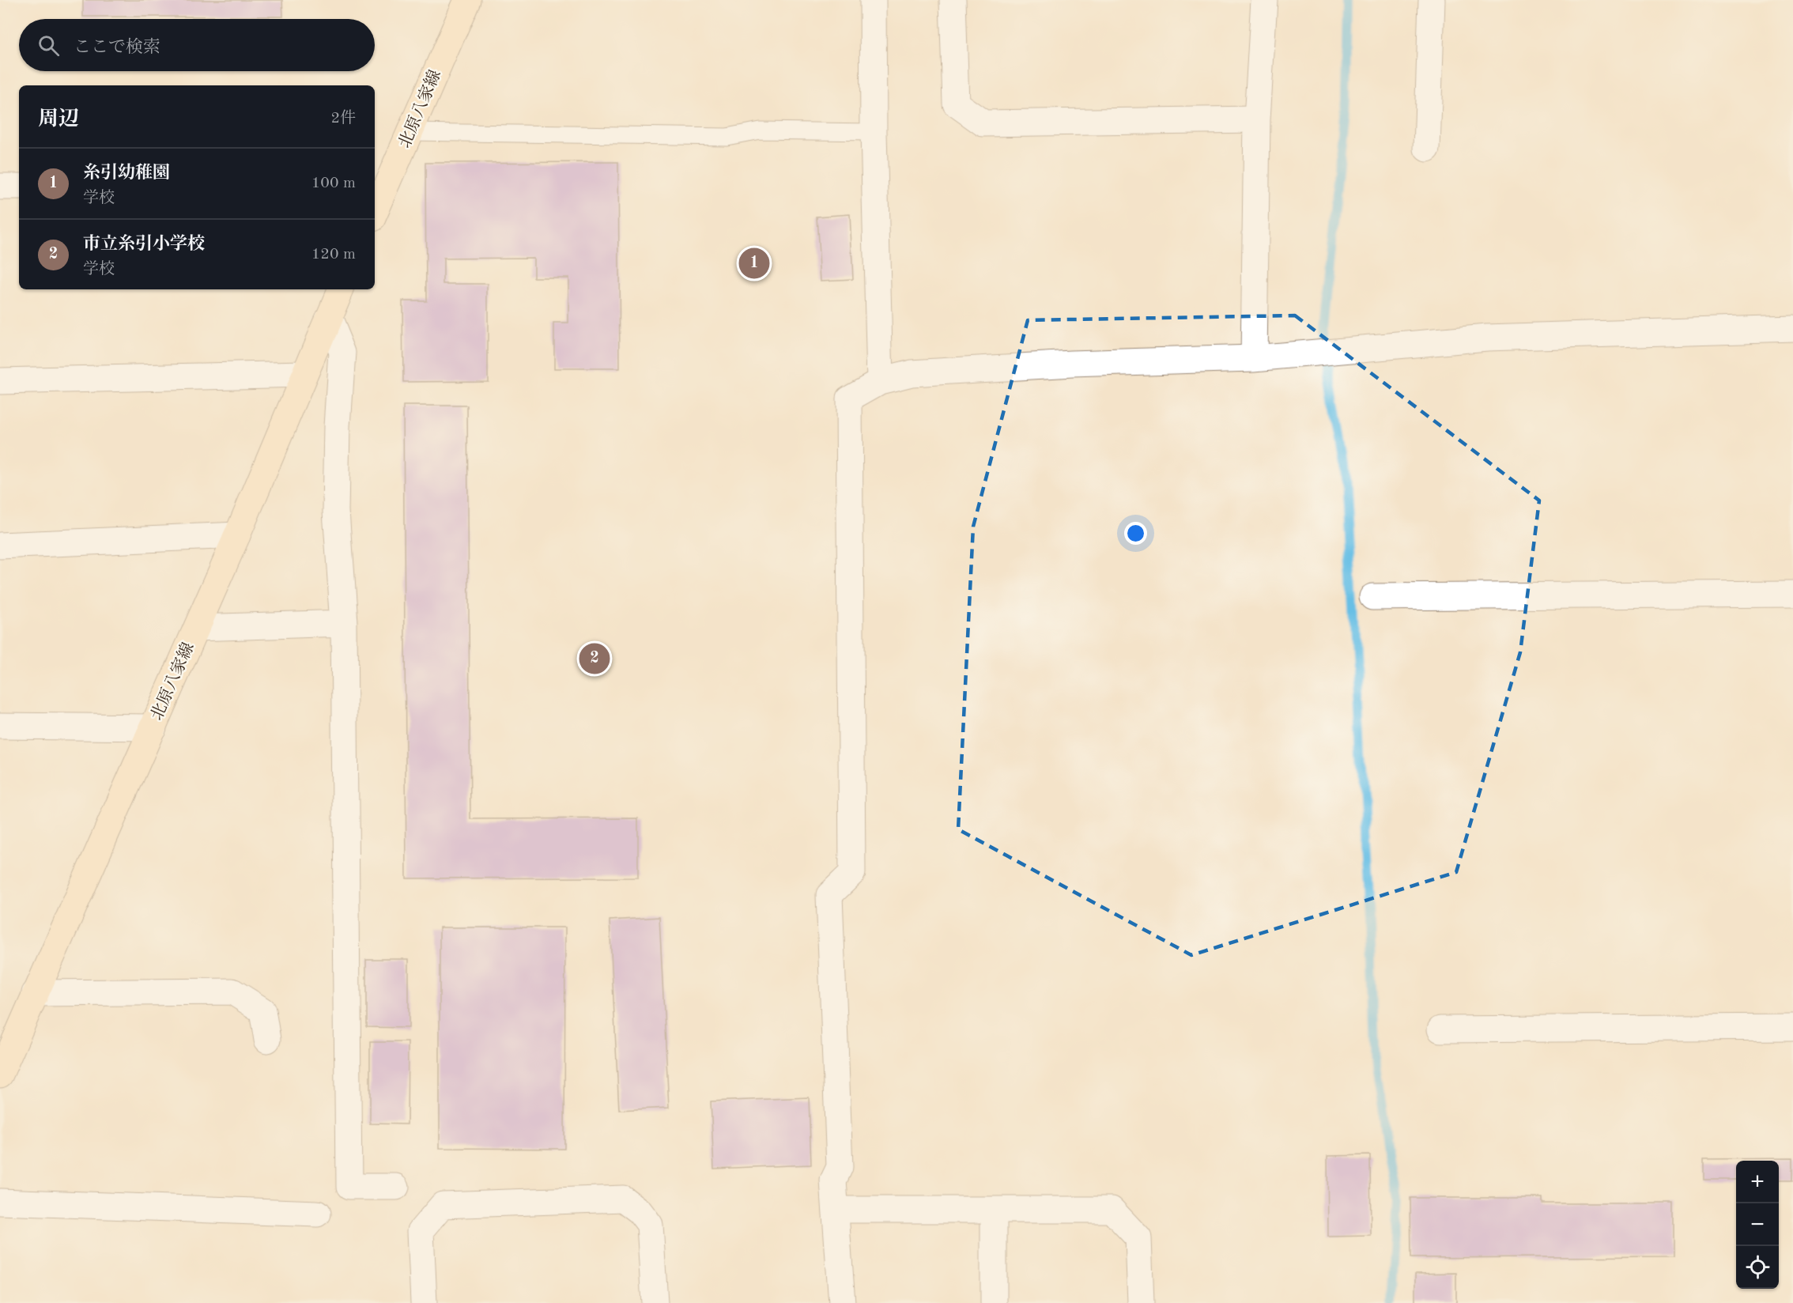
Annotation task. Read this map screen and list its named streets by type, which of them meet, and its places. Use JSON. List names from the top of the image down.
{
  "streets": {
    "main road": ["北原八家線"]
  },
  "page": {
    "search": "ここで検索",
    "heading": ["周辺", "2件"],
    "list": [
      {
        "mark": "1",
        "name": "糸引幼稚園",
        "note": "学校",
        "value": "100 m"
      },
      {
        "mark": "2",
        "name": "市立糸引小学校",
        "note": "学校",
        "value": "120 m"
      }
    ],
    "pins": ["1", "2"],
    "map_buttons": ["+", "−"]
  }
}
